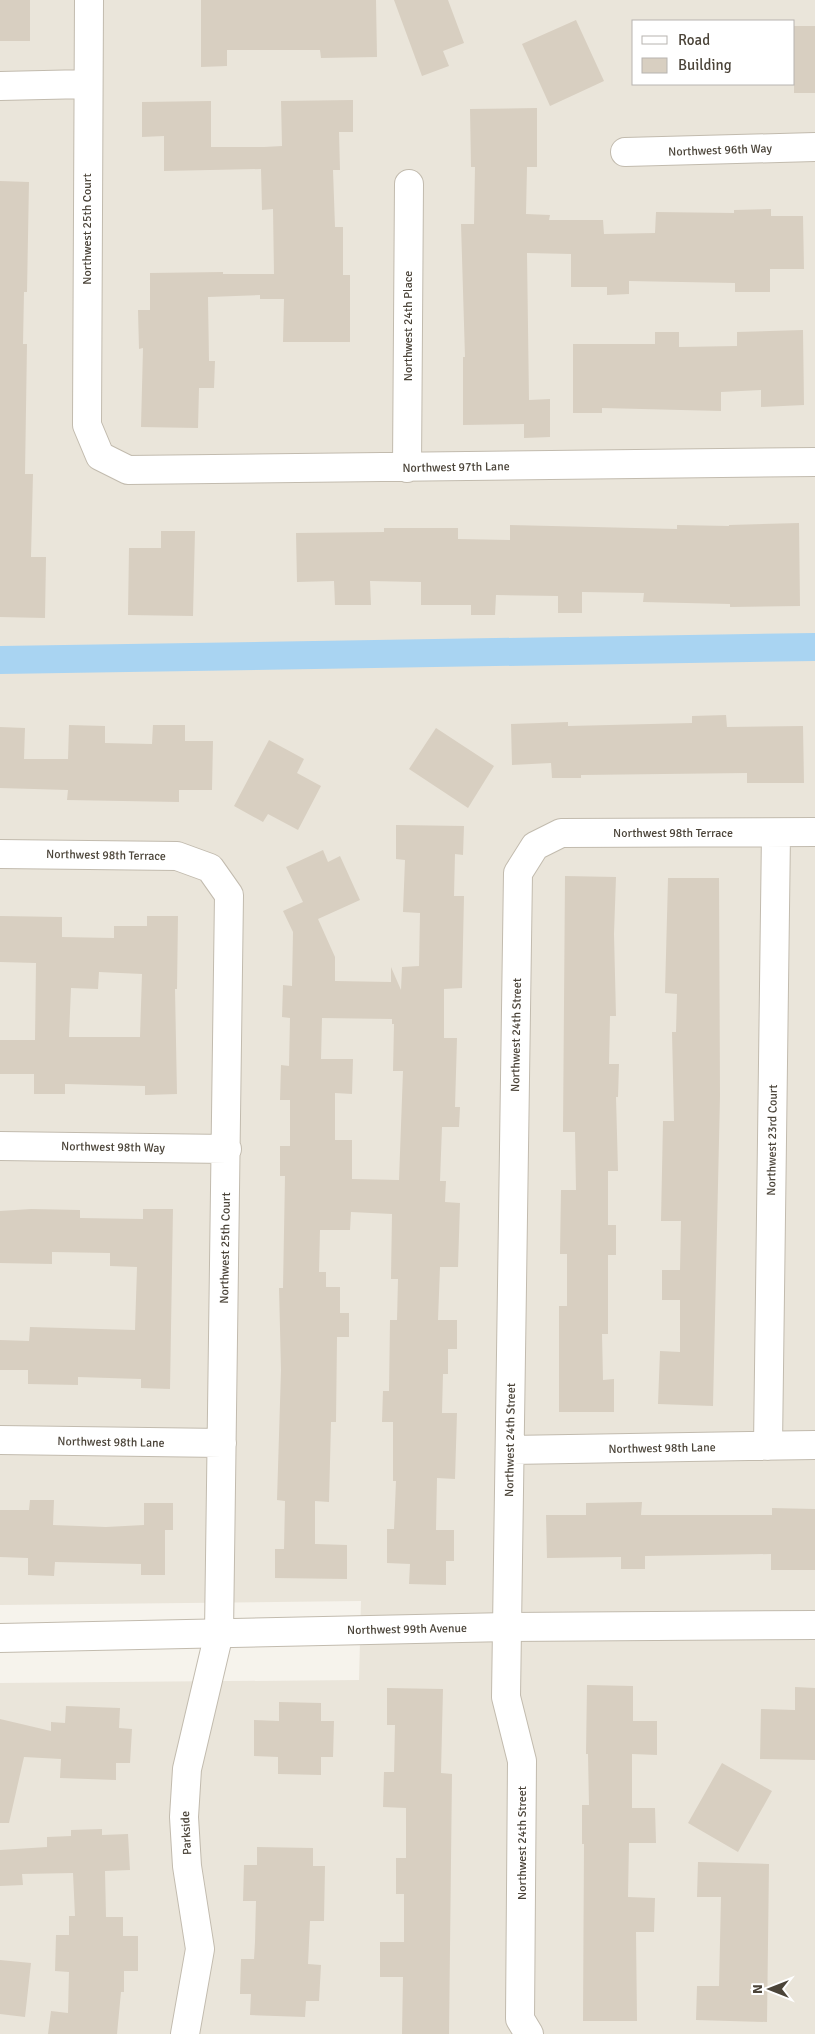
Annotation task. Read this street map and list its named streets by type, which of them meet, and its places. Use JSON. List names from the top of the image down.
{
  "streets": {
    "street": [
      "Northwest 96th Way",
      "Northwest 25th Court",
      "Northwest 24th Place",
      "Northwest 97th Lane",
      "Northwest 98th Terrace",
      "Northwest 24th Street",
      "Northwest 23rd Court",
      "Northwest 98th Way",
      "Northwest 98th Lane",
      "Northwest 99th Avenue",
      "Parkside"
    ]
  },
  "crossings": [
    ["Northwest 25th Court", "Northwest 97th Lane"],
    ["Northwest 25th Court", "Northwest 98th Terrace"],
    ["Northwest 25th Court", "Northwest 98th Way"],
    ["Northwest 25th Court", "Northwest 98th Lane"],
    ["Northwest 25th Court", "Northwest 99th Avenue"],
    ["Northwest 25th Court", "Parkside"],
    ["Northwest 24th Place", "Northwest 97th Lane"],
    ["Northwest 98th Terrace", "Northwest 24th Street"],
    ["Northwest 98th Terrace", "Northwest 23rd Court"],
    ["Northwest 24th Street", "Northwest 98th Lane"],
    ["Northwest 24th Street", "Northwest 99th Avenue"],
    ["Northwest 23rd Court", "Northwest 98th Lane"],
    ["Northwest 99th Avenue", "Parkside"]
  ],
  "legend": ["Road", "Building"],
  "north": "left"
}
